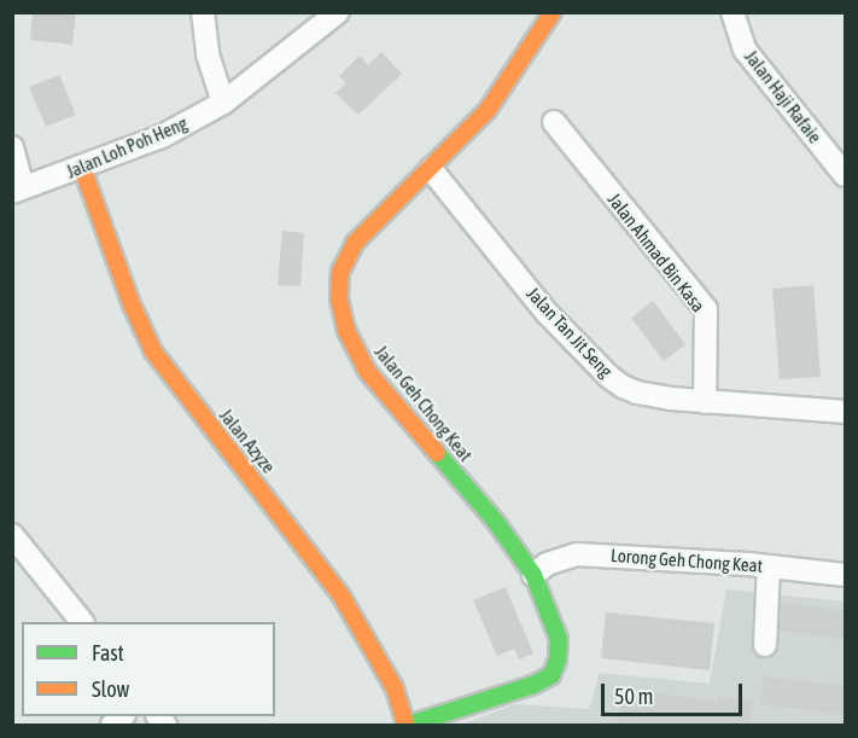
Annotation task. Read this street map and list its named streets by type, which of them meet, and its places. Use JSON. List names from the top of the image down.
{
  "streets": {
    "street": [
      "Jalan Haji Rafaie",
      "Jalan Loh Poh Heng",
      "Jalan Ahmad Bin Kasa",
      "Jalan Tan Jit Seng",
      "Jalan Geh Chong Keat",
      "Jalan Azyze",
      "Lorong Geh Chong Keat"
    ]
  },
  "crossings": [
    ["Jalan Loh Poh Heng", "Jalan Azyze"],
    ["Jalan Ahmad Bin Kasa", "Jalan Tan Jit Seng"],
    ["Jalan Tan Jit Seng", "Jalan Geh Chong Keat"],
    ["Jalan Geh Chong Keat", "Jalan Azyze"],
    ["Jalan Geh Chong Keat", "Lorong Geh Chong Keat"]
  ],
  "legend": ["Fast", "Slow"],
  "scale_bar": "50 m"
}
